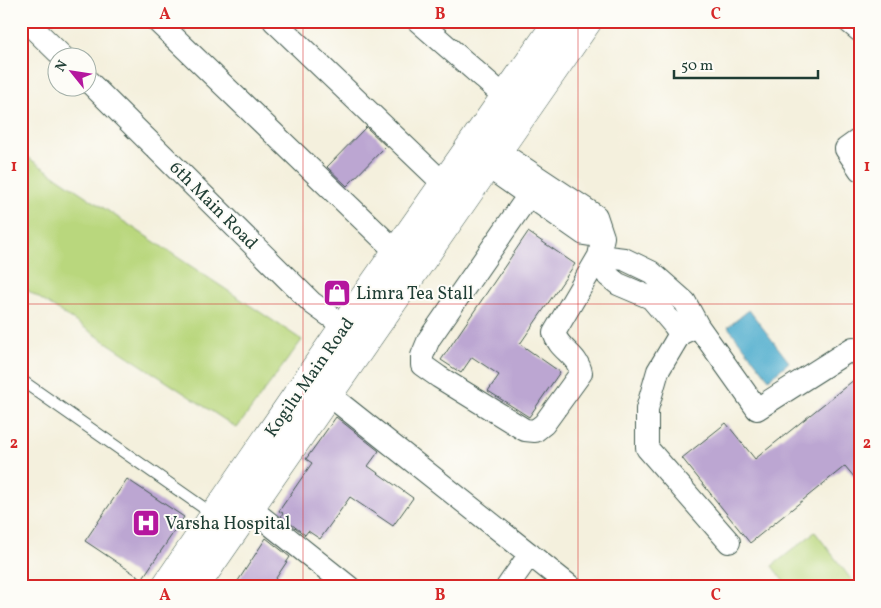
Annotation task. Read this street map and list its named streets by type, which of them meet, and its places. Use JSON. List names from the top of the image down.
{
  "streets": {
    "main road": ["Kogilu Main Road"],
    "street": ["6th Main Road"]
  },
  "crossings": [
    ["6th Main Road", "Kogilu Main Road"]
  ],
  "places": {
    "shop": ["Limra Tea Stall"],
    "hospital": ["Varsha Hospital"]
  },
  "scale_bar": "50 m",
  "north": "top left",
  "grid": {
    "columns": ["A", "B", "C"],
    "rows": ["1", "2"]
  }
}
